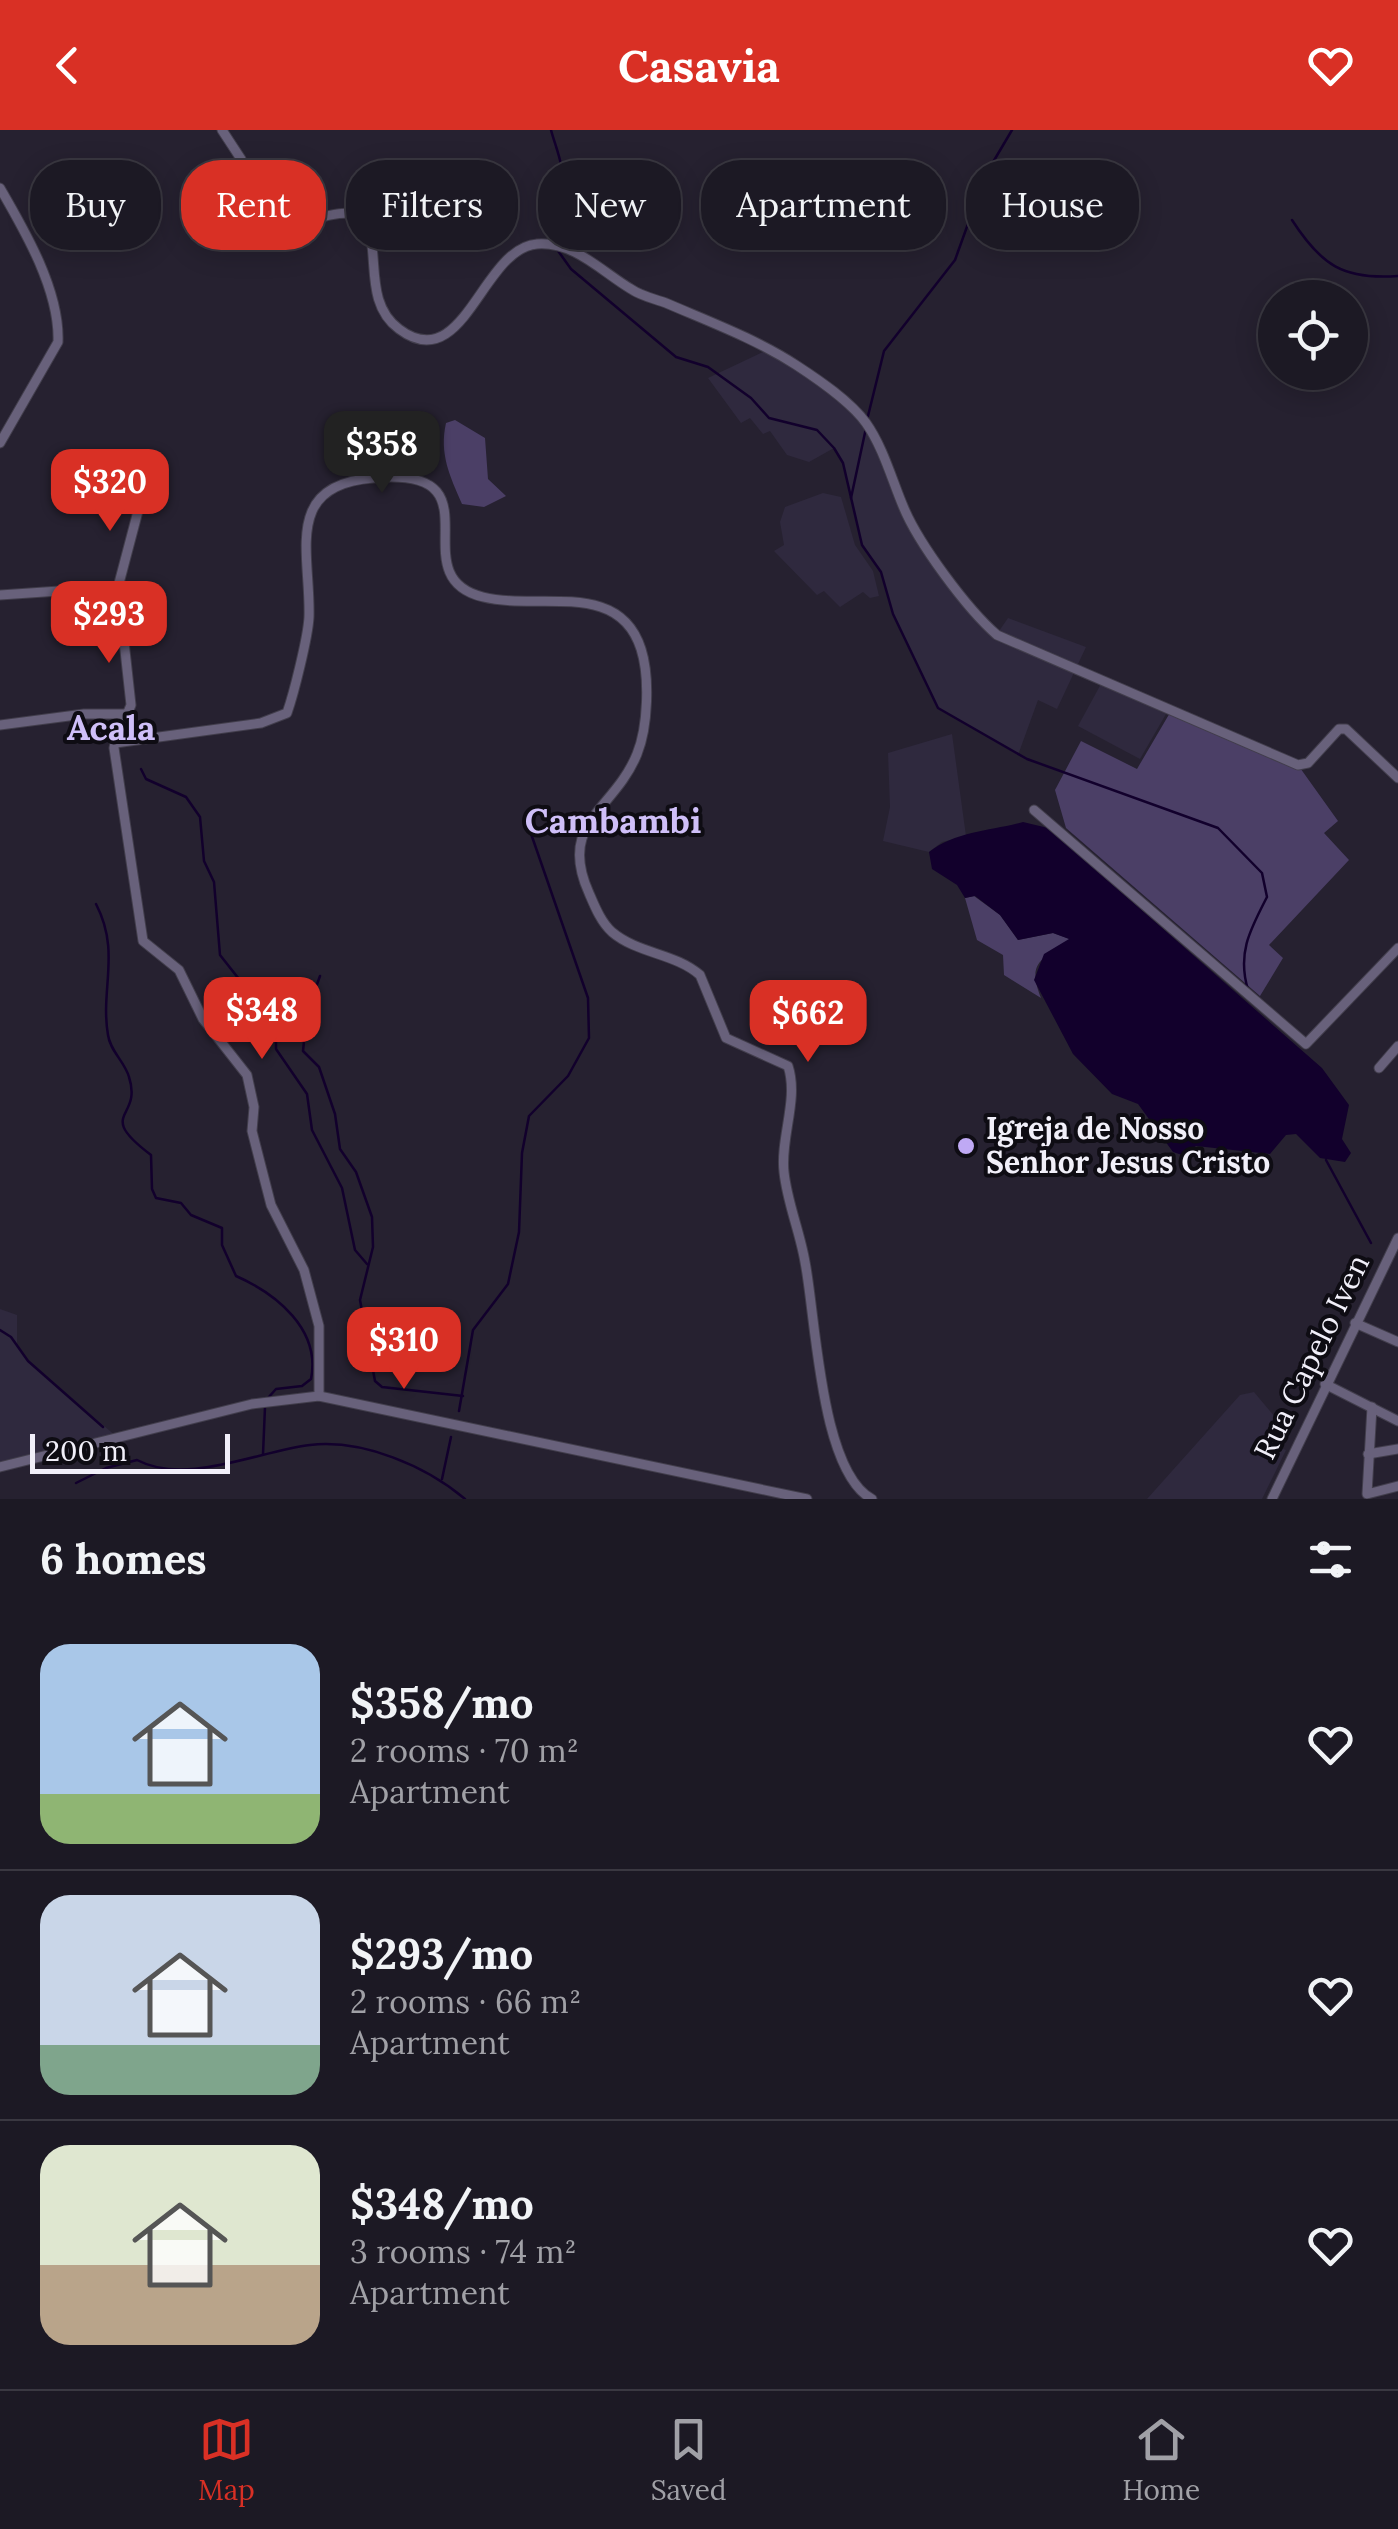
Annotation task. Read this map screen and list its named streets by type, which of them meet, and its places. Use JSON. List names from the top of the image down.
{
  "streets": {
    "street": ["Rua Capelo Iven"]
  },
  "districts": ["Acala", "Cambambi"],
  "places": ["Igreja de Nosso Senhor Jesus Cristo"],
  "scale_bar": "200 m",
  "page": {
    "header": "Casavia",
    "chip": [
      "Buy",
      "Rent",
      "Filters",
      "New",
      "Apartment",
      "House"
    ],
    "price": [
      "$358",
      "$320",
      "$293",
      "$348",
      "$662",
      "$310"
    ],
    "scale": "200 m",
    "heading": "6 homes",
    "list": [
      {
        "name": "$358/mo",
        "note": "2 rooms · 70 m² · Apartment"
      },
      {
        "name": "$293/mo",
        "note": "2 rooms · 66 m² · Apartment"
      },
      {
        "name": "$348/mo",
        "note": "3 rooms · 74 m² · Apartment"
      }
    ],
    "tabs": ["Map", "Saved", "Home"]
  }
}
